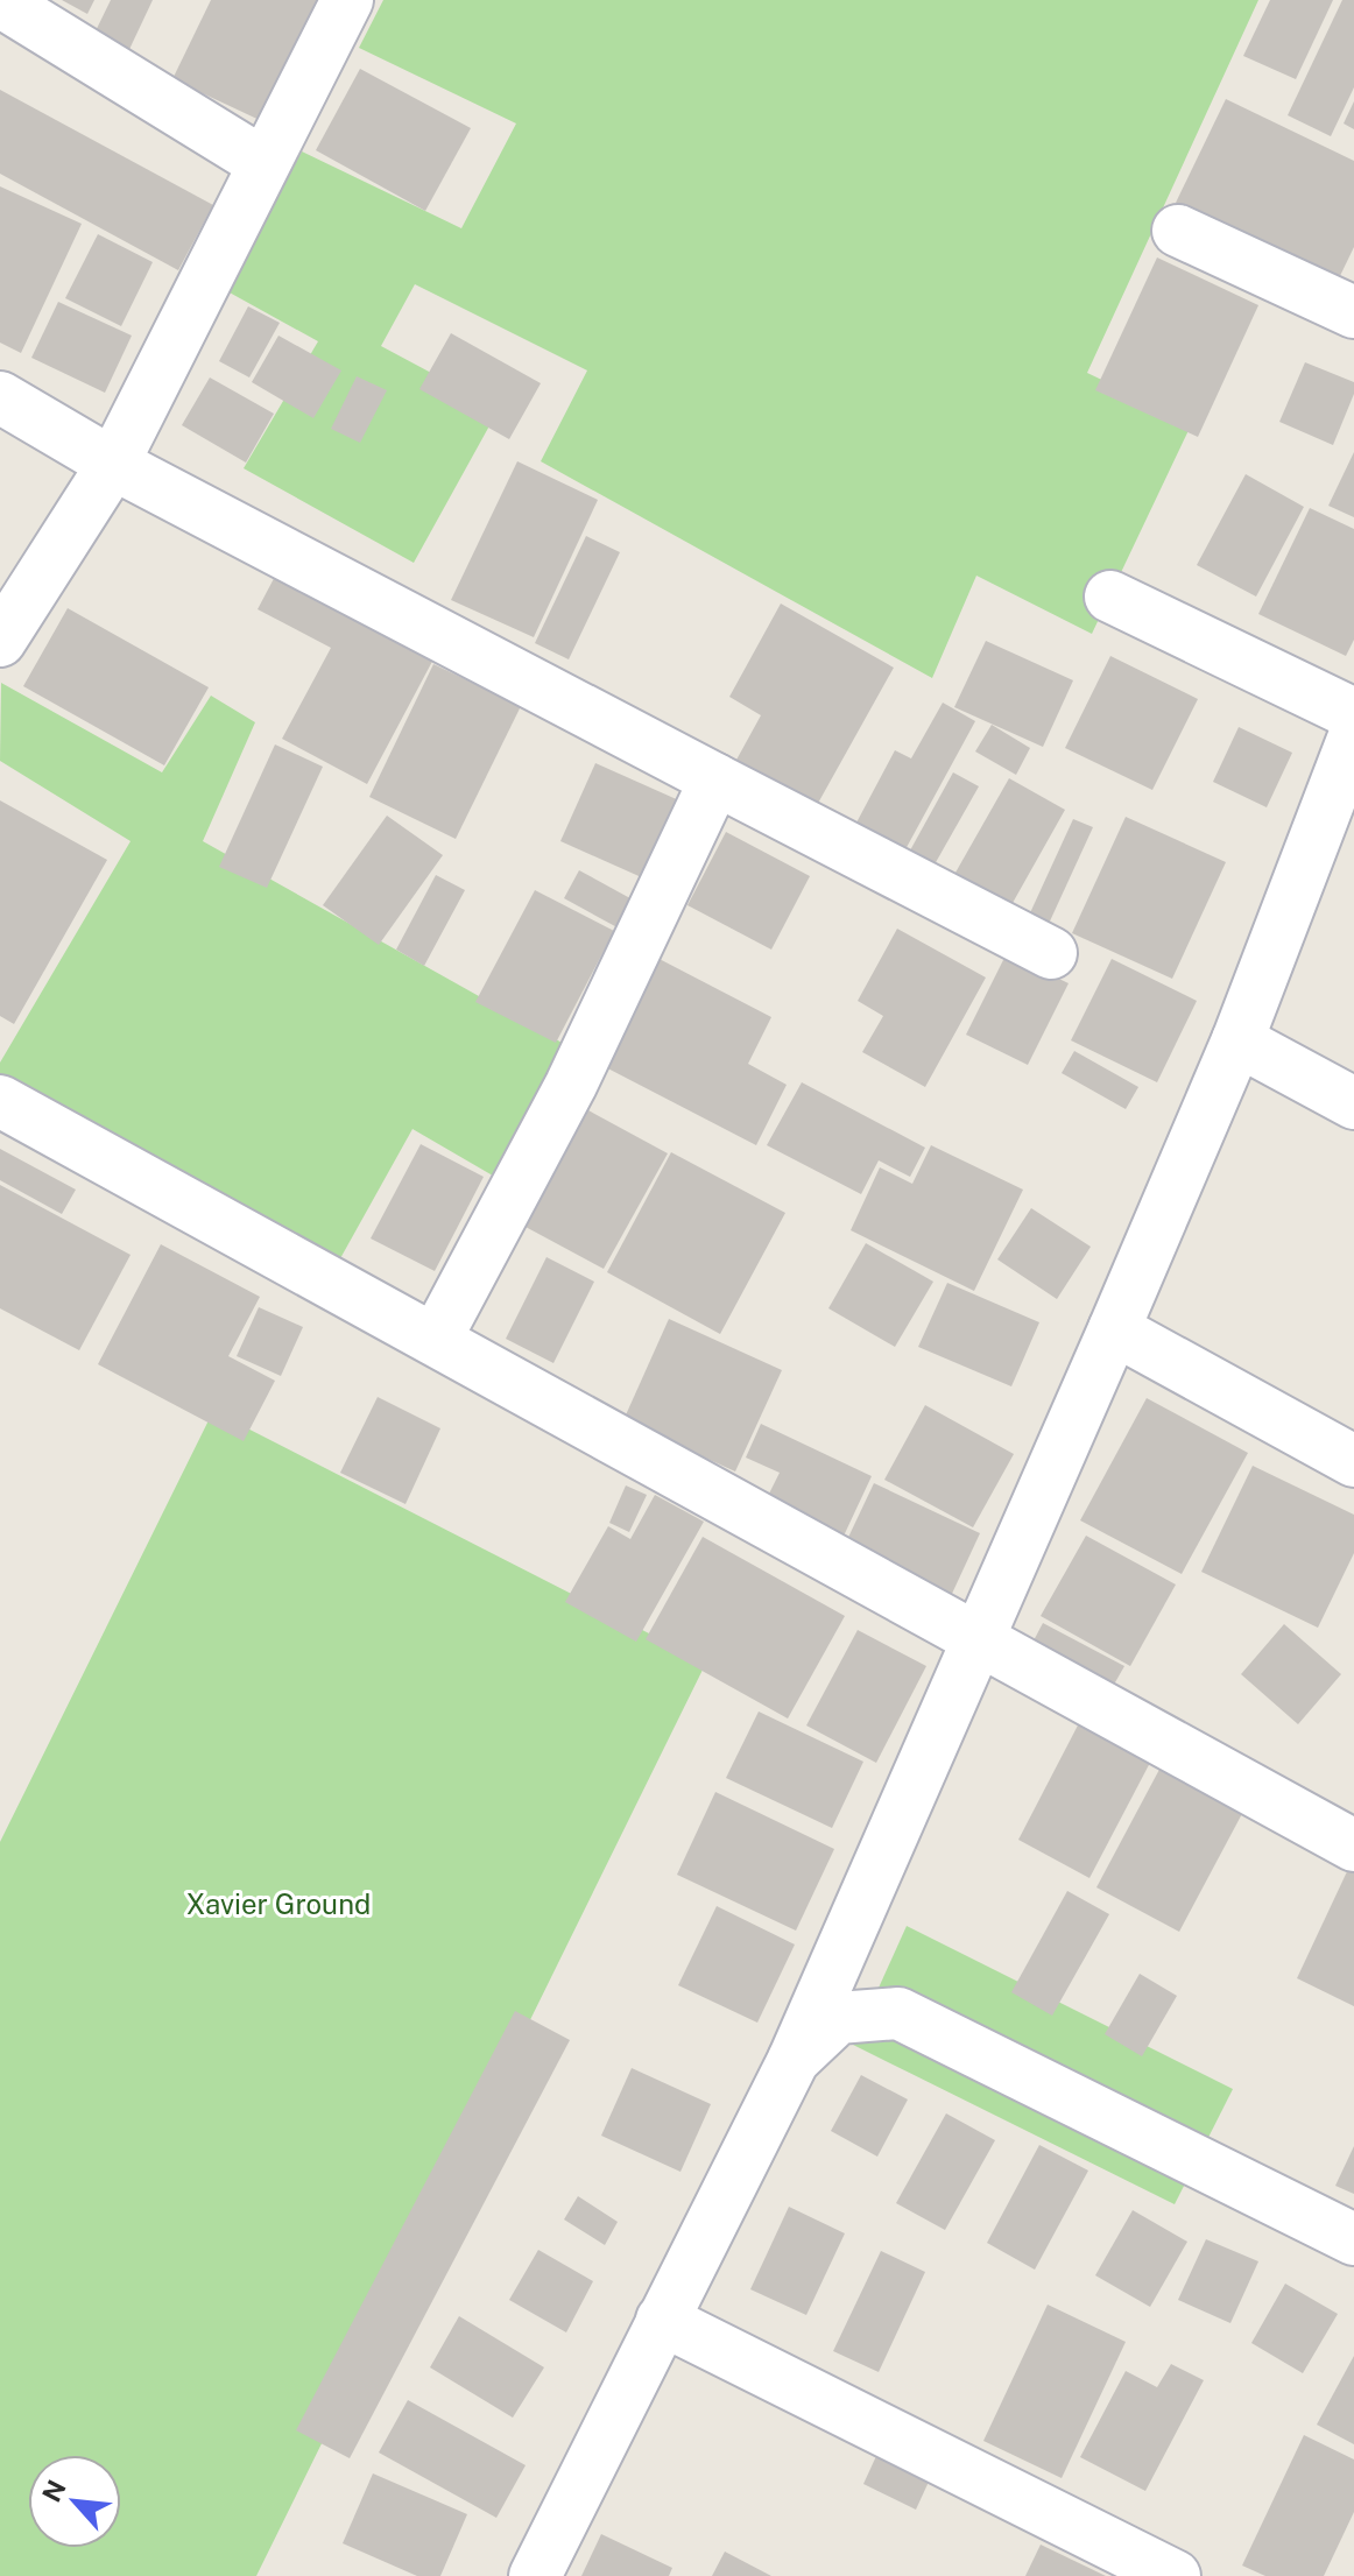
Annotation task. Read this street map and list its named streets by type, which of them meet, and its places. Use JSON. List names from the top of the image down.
{
  "parks": ["Xavier Ground"],
  "north": "top left"
}
